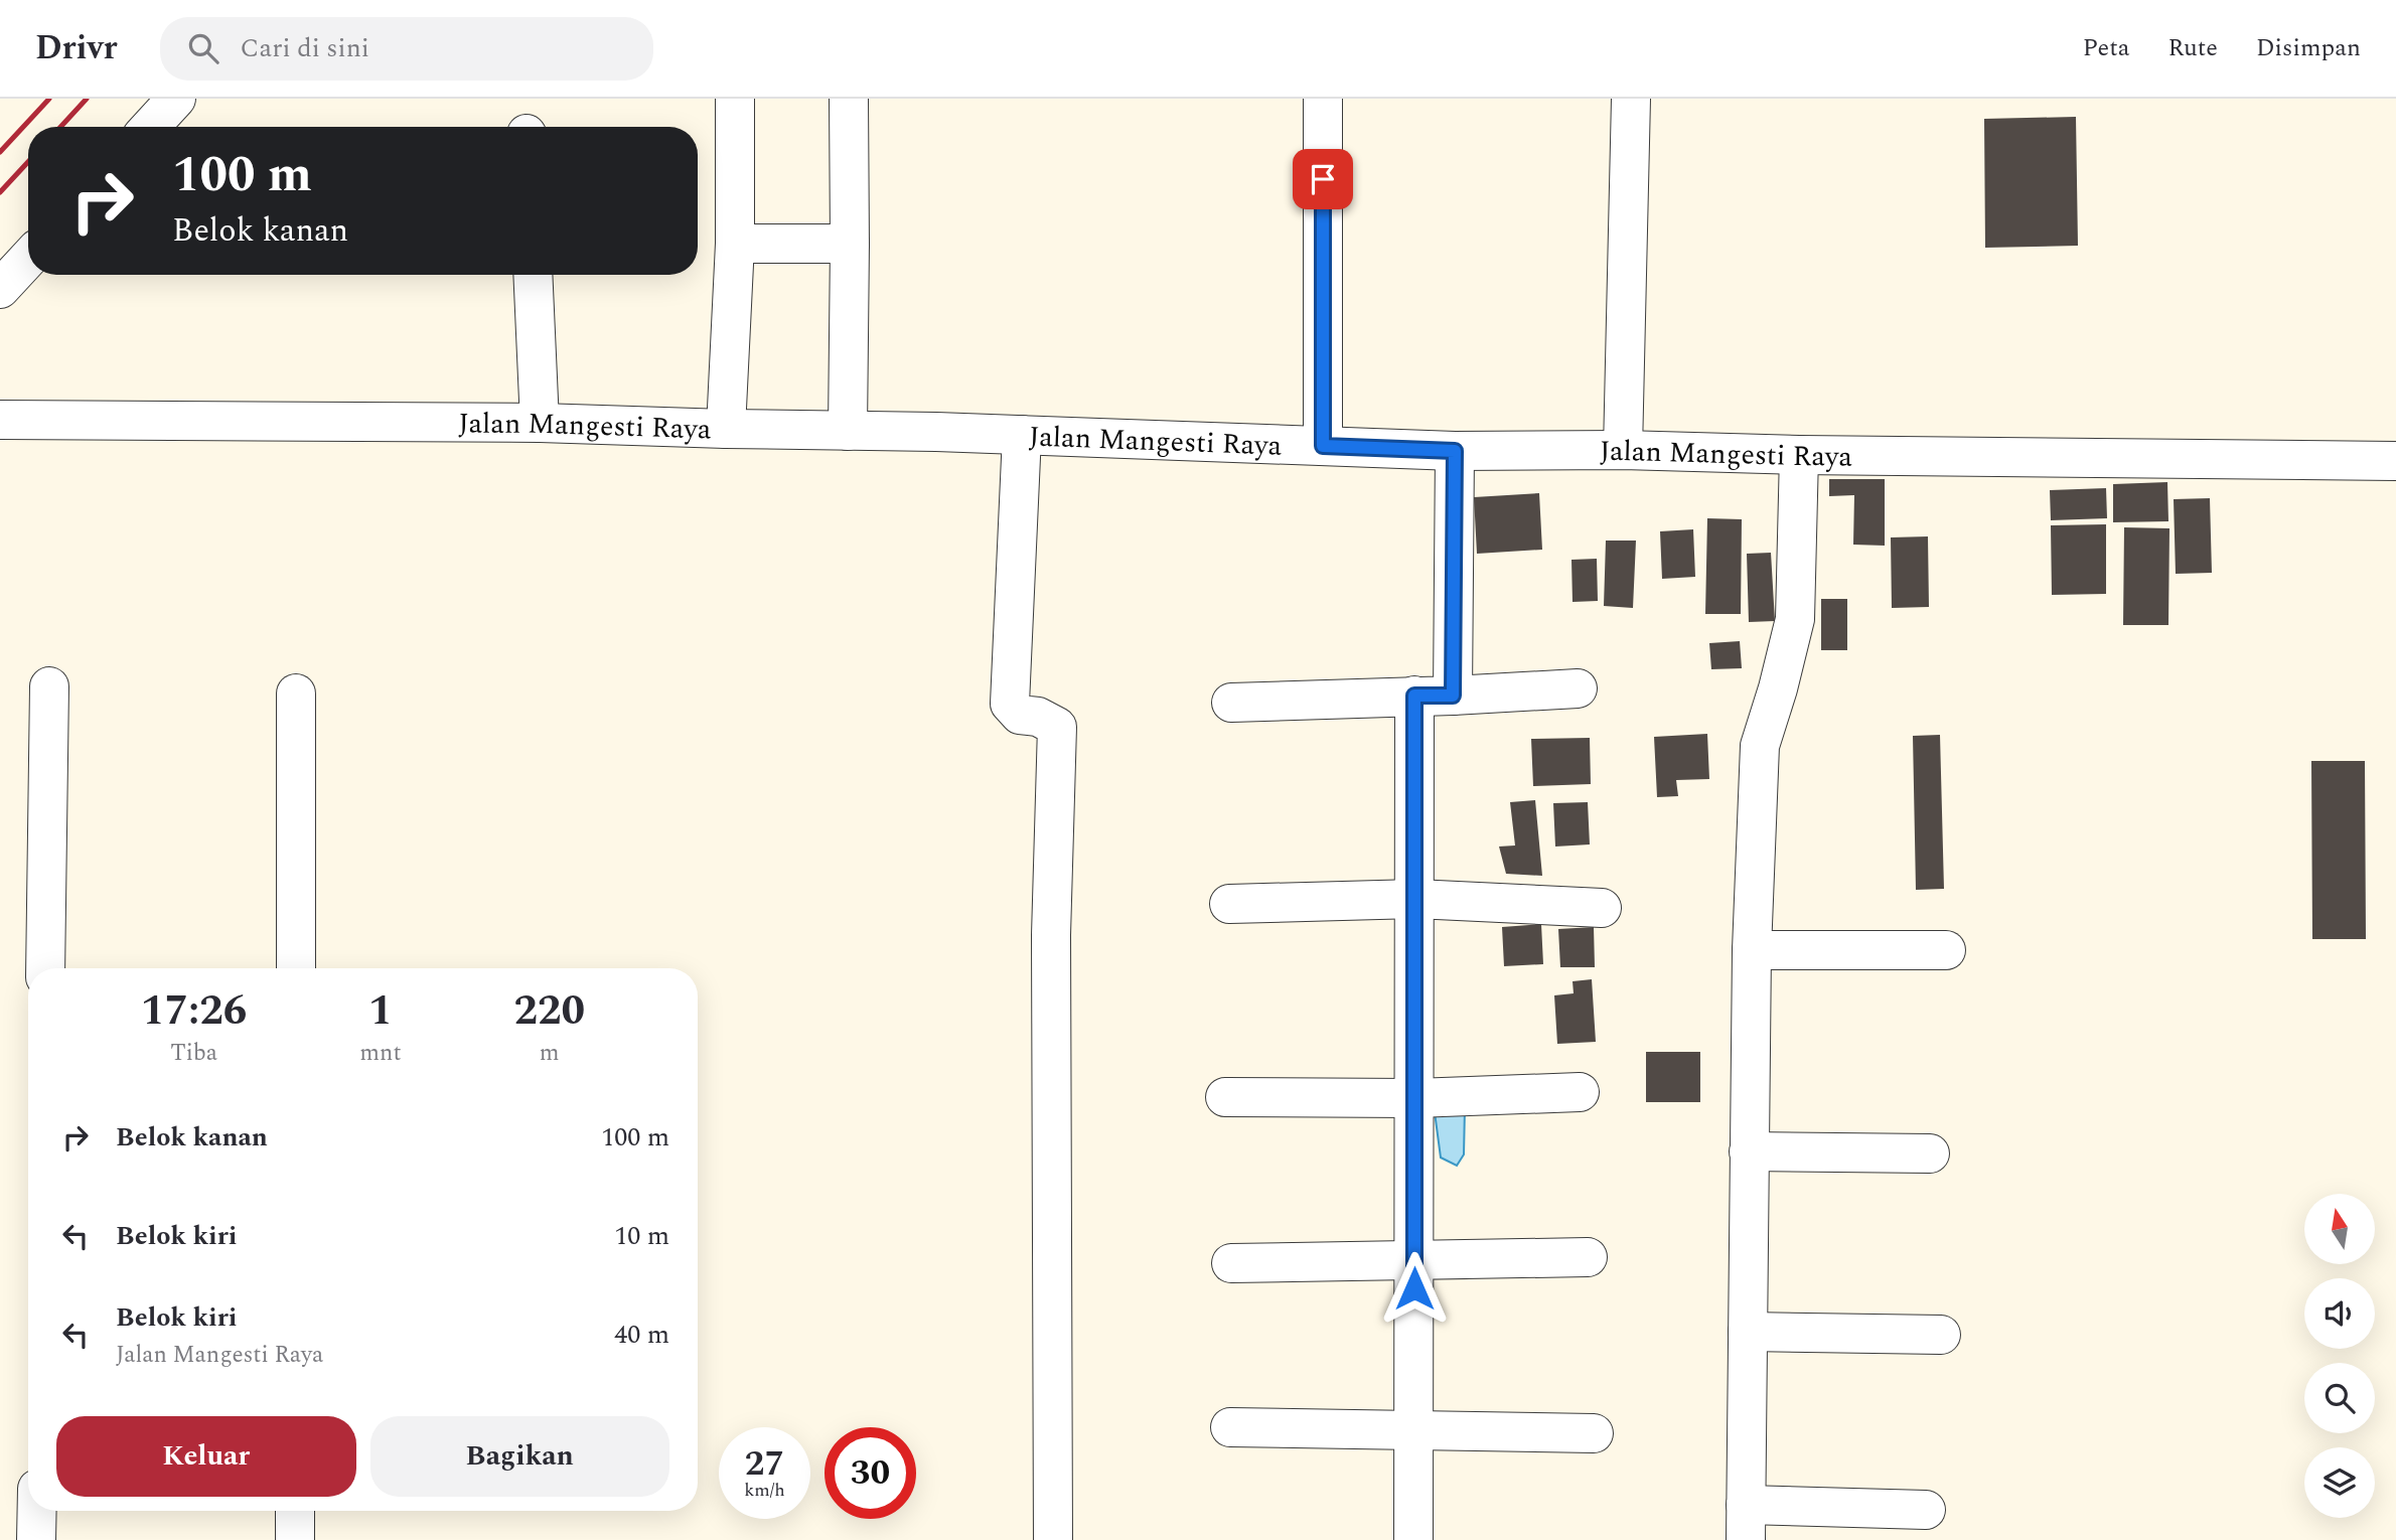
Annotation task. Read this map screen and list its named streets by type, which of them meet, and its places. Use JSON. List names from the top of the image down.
{
  "streets": {
    "street": ["Jalan Mangesti Raya"]
  },
  "north": "top",
  "page": {
    "header": "Drivr",
    "search": "Cari di sini",
    "nav": ["Peta", "Rute", "Disimpan"],
    "turn": ["100 m", "Belok kanan"],
    "eta": [
      "17:26",
      "Tiba",
      "1",
      "mnt",
      "220",
      "m"
    ],
    "list": [
      {
        "name": "Belok kanan",
        "value": "100 m"
      },
      {
        "name": "Belok kiri",
        "value": "10 m"
      },
      {
        "name": "Belok kiri",
        "note": "Jalan Mangesti Raya",
        "value": "40 m"
      }
    ],
    "buttons": ["Keluar", "Bagikan"],
    "speed": "27 km/h",
    "limit": "30"
  }
}
